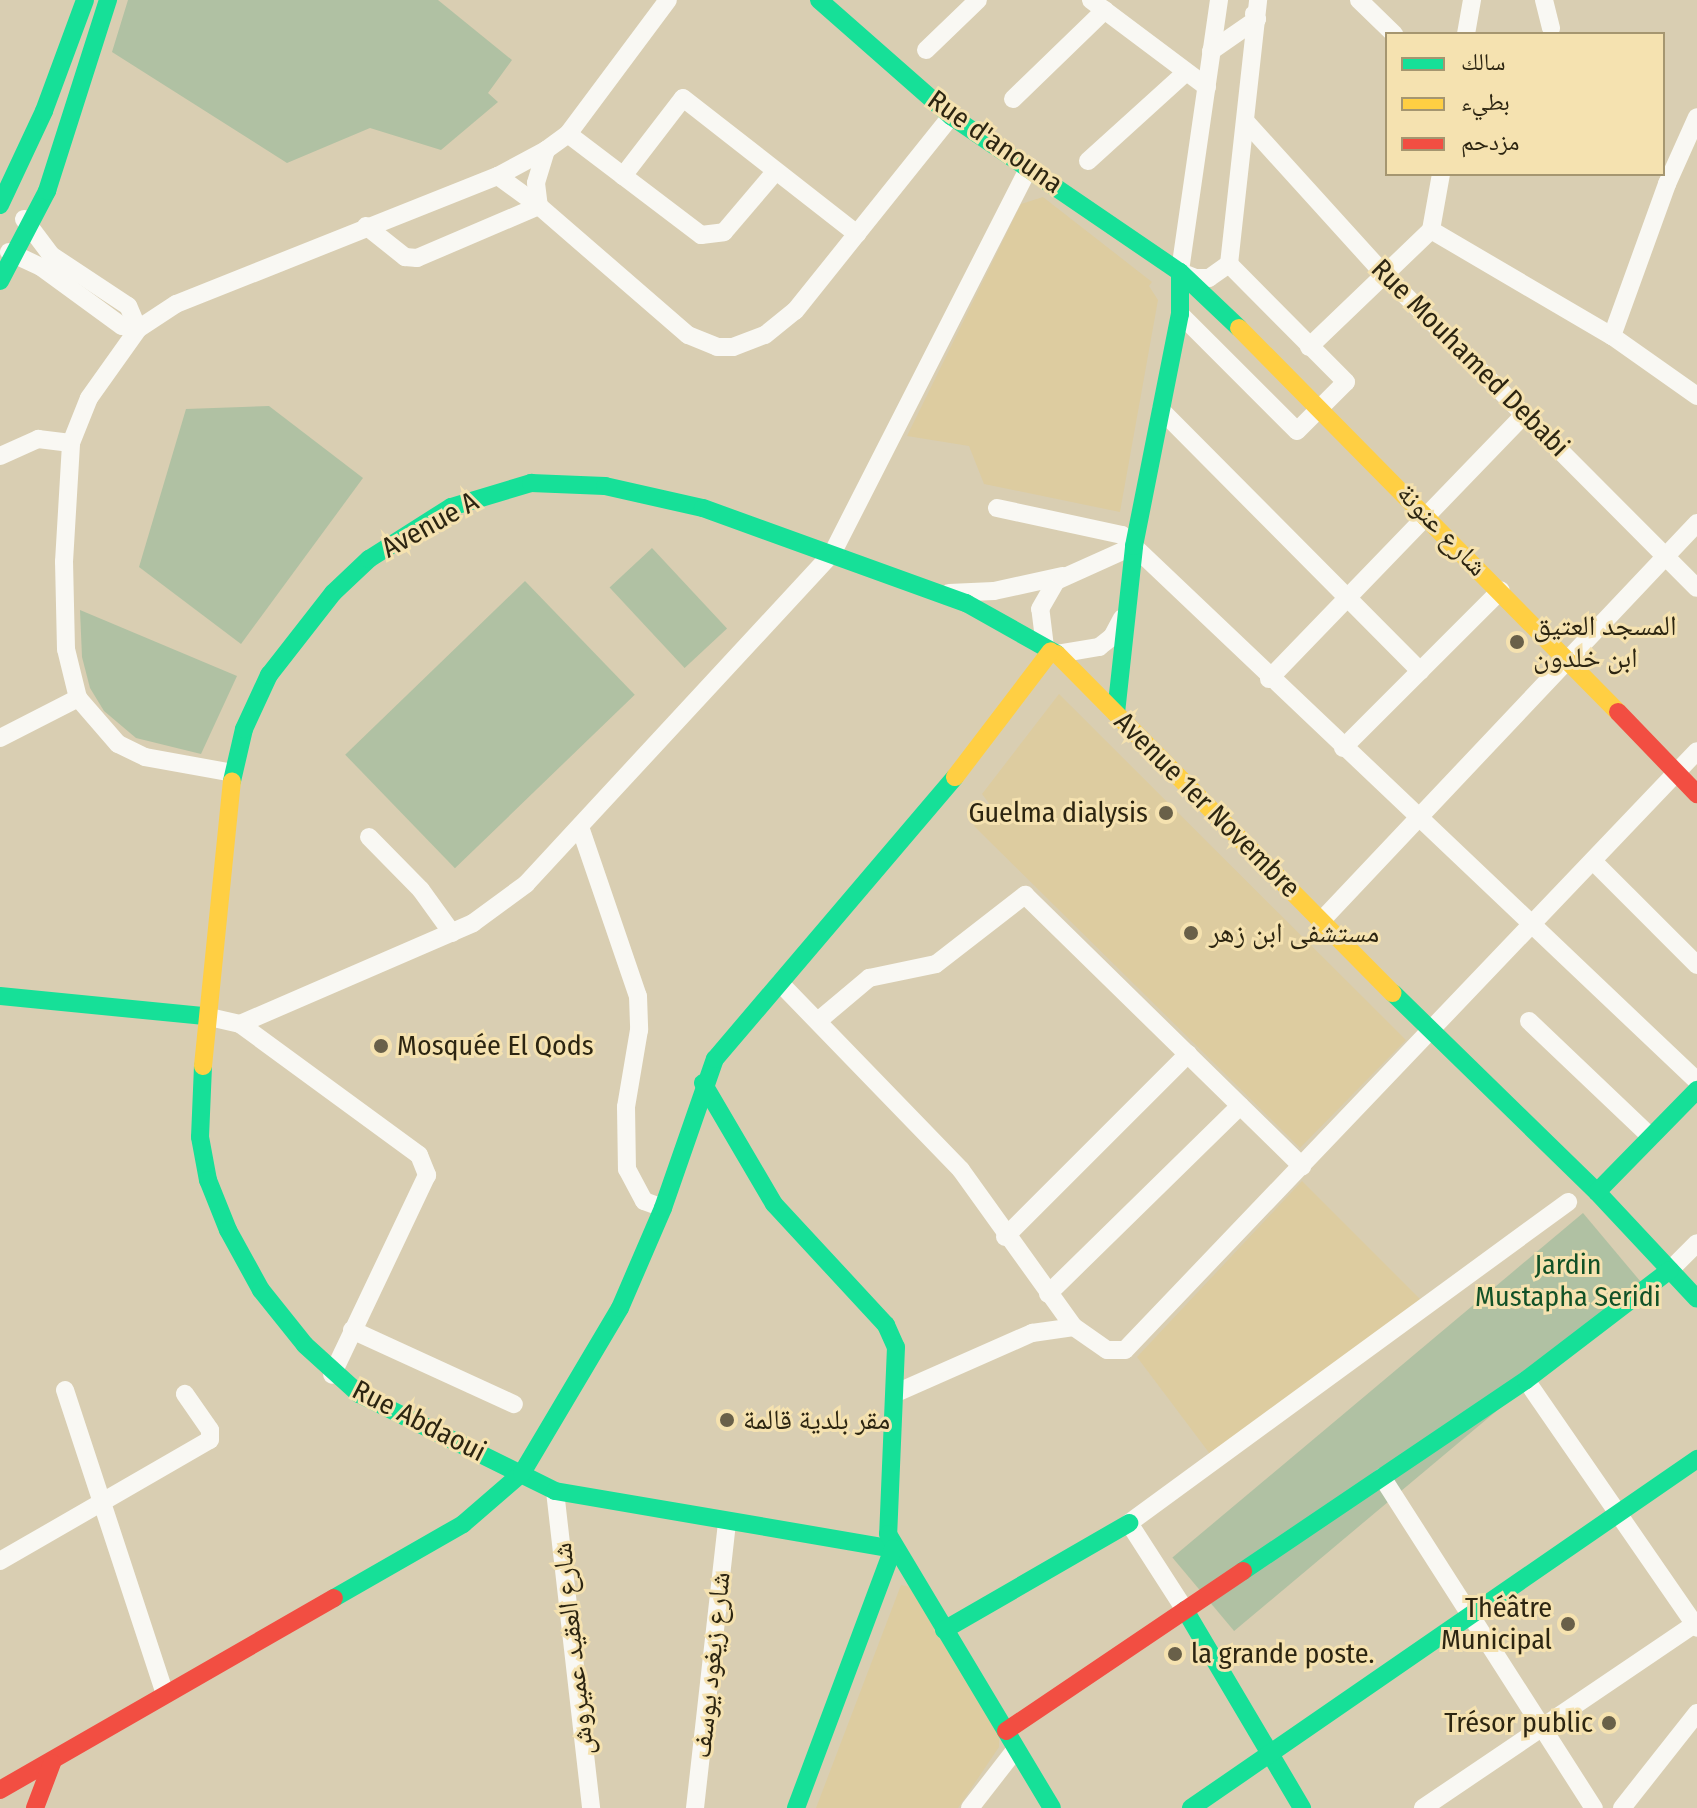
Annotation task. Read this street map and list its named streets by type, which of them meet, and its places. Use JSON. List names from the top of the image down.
{
  "streets": {
    "main road": [
      "Rue d'anouna",
      "Avenue A",
      "شارع عنونة",
      "Avenue 1er Novembre",
      "Rue Abdaoui"
    ],
    "street": ["Rue Mouhamed Debabi", "شارع العقيد عميروش", "شارع زيغود يوسف"]
  },
  "crossings": [
    ["Rue d'anouna", "شارع عنونة"],
    ["Avenue A", "Avenue 1er Novembre"],
    ["Avenue A", "Rue Abdaoui"],
    ["Rue Abdaoui", "شارع العقيد عميروش"],
    ["Rue Abdaoui", "شارع زيغود يوسف"]
  ],
  "parks": ["Jardin Mustapha Seridi"],
  "places": [
    "المسجد العتيق ابن خلدون",
    "Guelma dialysis",
    "مستشفى ابن زهر",
    "Mosquée El Qods",
    "مقر بلدية قالمة",
    "Théâtre Municipal",
    "la grande poste.",
    "Trésor public"
  ],
  "legend": ["سالك", "بطيء", "مزدحم"]
}
